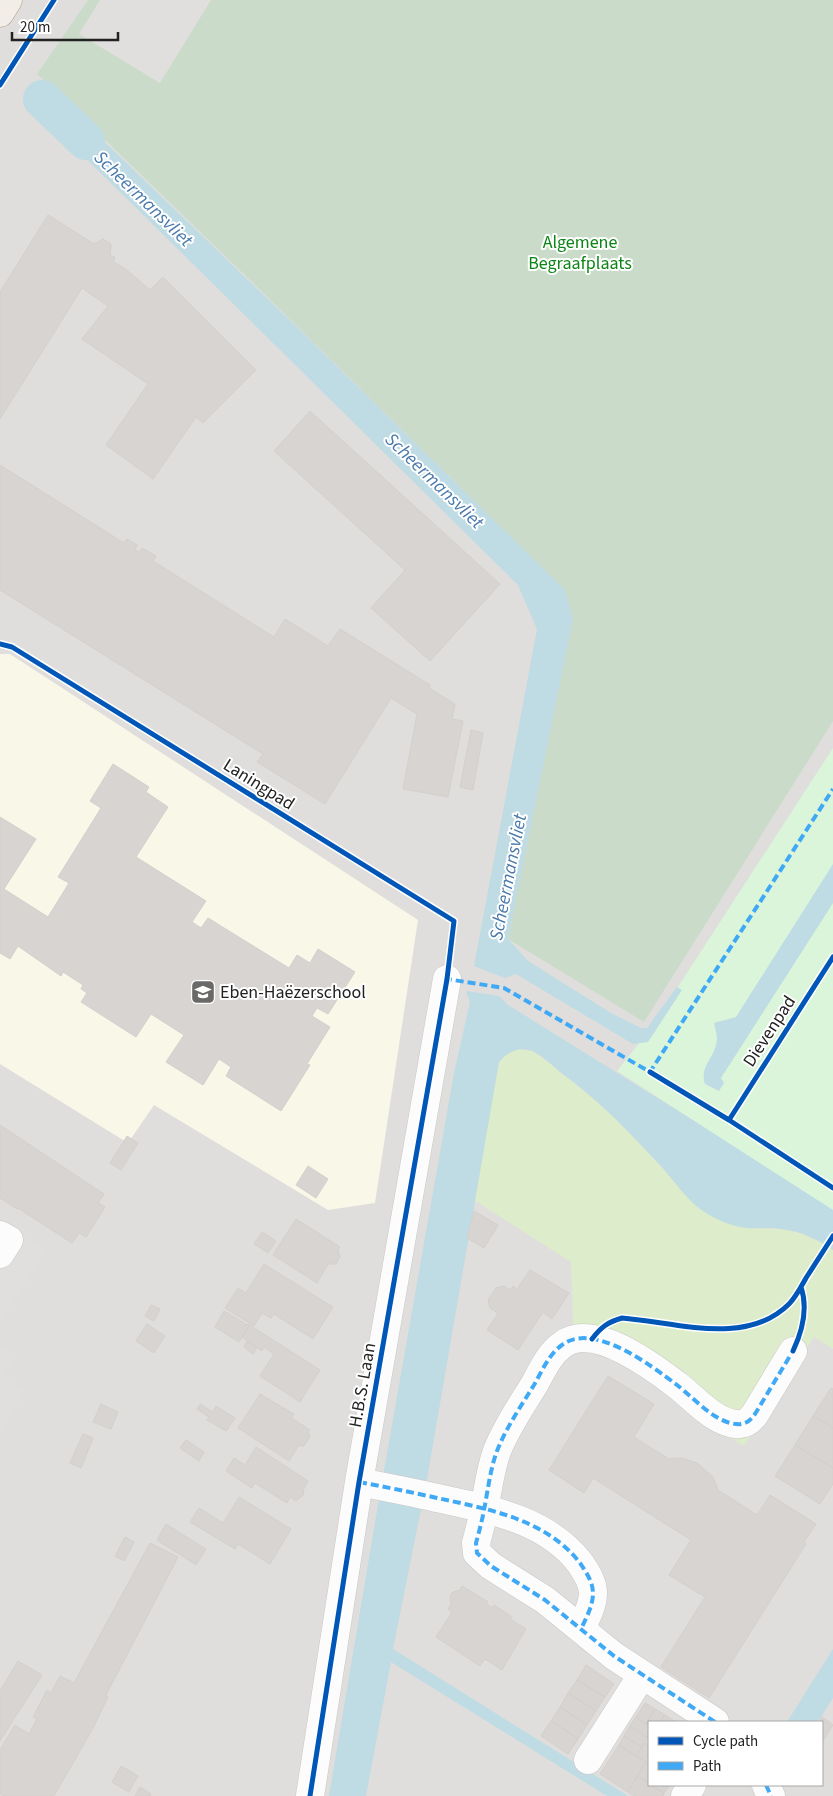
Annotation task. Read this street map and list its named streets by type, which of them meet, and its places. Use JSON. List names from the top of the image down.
{
  "streets": {
    "street": ["H.B.S. Laan"],
    "cycle path": ["Laningpad", "Dievenpad"]
  },
  "water": ["Scheermansvliet"],
  "parks": ["Algemene Begraafplaats"],
  "places": {
    "school or university": ["Eben-Haëzerschool"]
  },
  "legend": ["Cycle path", "Path"],
  "scale_bar": "20 m"
}
